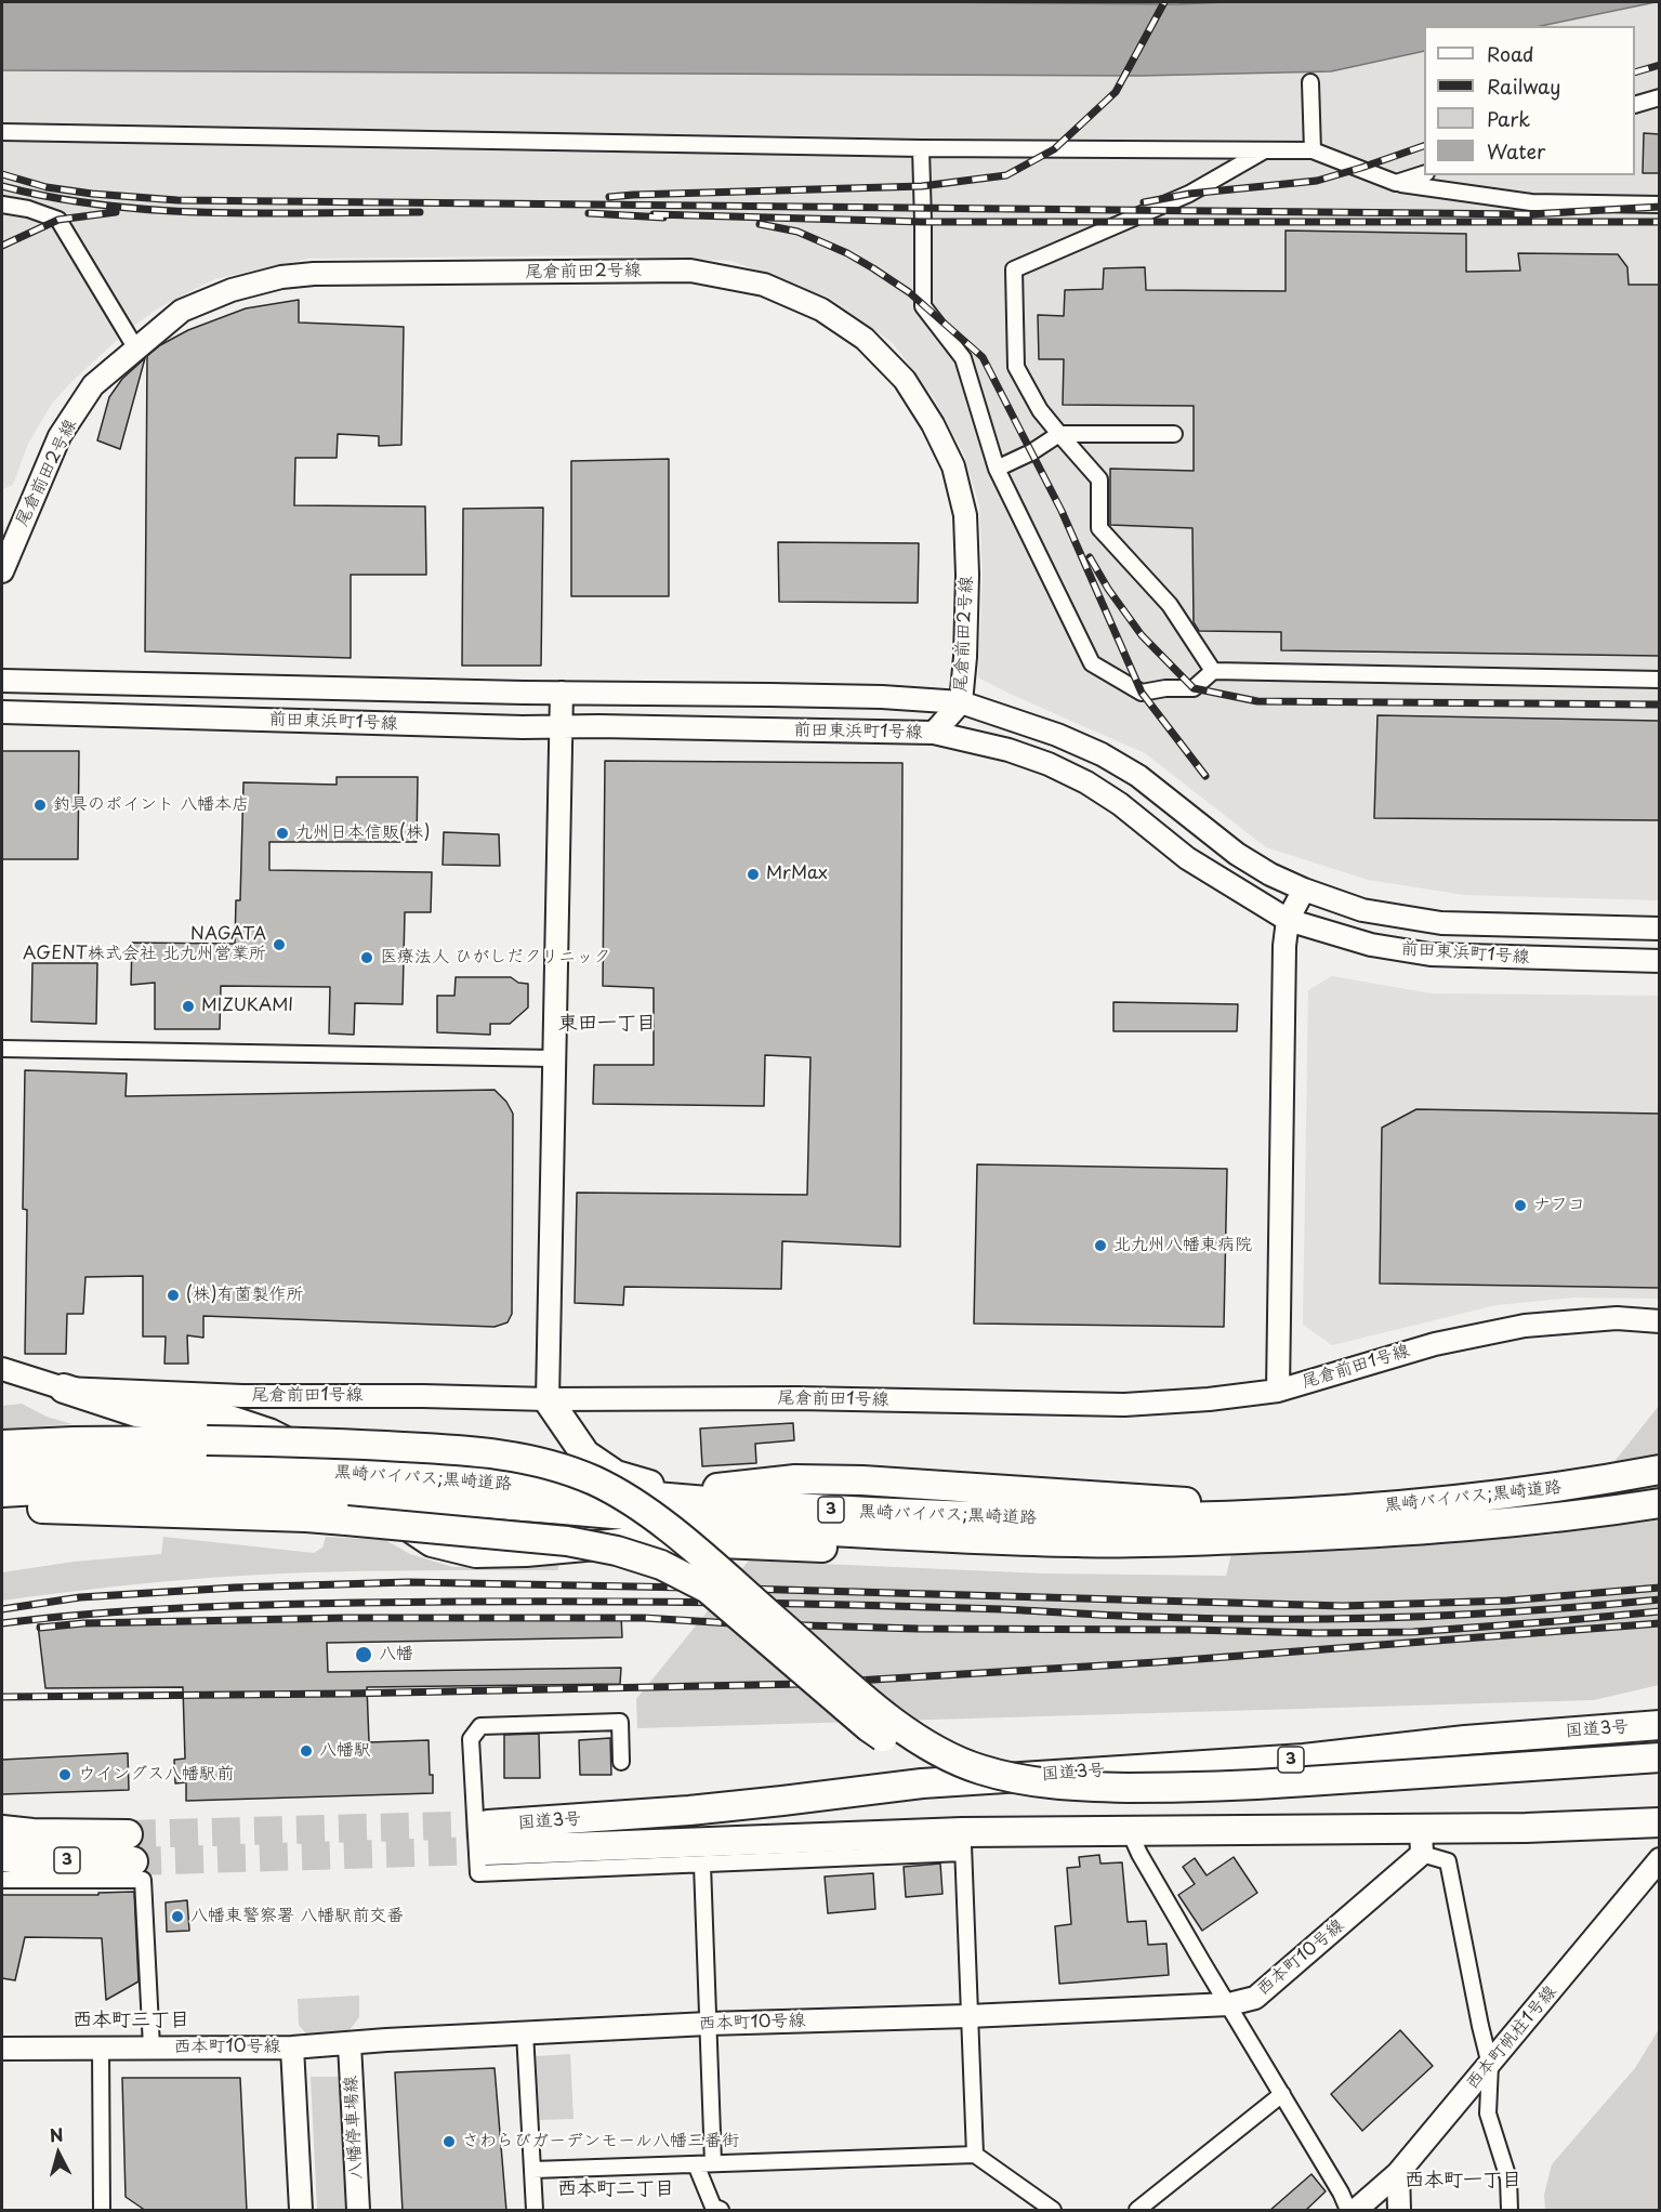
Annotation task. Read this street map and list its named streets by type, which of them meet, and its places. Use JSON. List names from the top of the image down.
{
  "streets": {
    "highway": ["黒崎バイパス;黒崎道路", "3", "国道3号"],
    "street": [
      "尾倉前田2号線",
      "前田東浜町1号線",
      "尾倉前田1号線",
      "西本町10号線",
      "西本町帆柱1号線",
      "八幡停車場線"
    ]
  },
  "crossings": [
    ["尾倉前田2号線", "前田東浜町1号線"],
    ["国道3号", "西本町10号線"],
    ["西本町10号線", "八幡停車場線"]
  ],
  "districts": [
    "東田一丁目",
    "西本町三丁目",
    "西本町一丁目",
    "西本町二丁目"
  ],
  "places": [
    "釣具のポイント 八幡本店",
    "九州日本信販(株)",
    "MrMax",
    "NAGATA AGENT株式会社 北九州営業所",
    "医療法人 ひがしだクリニック",
    "MIZUKAMI",
    "ナフコ",
    "北九州八幡東病院",
    "(株)有薗製作所",
    "八幡",
    "八幡駅",
    "ウイングス八幡駅前",
    "八幡東警察署 八幡駅前交番",
    "さわらびガーデンモール八幡三番街"
  ],
  "legend": [
    "Road",
    "Railway",
    "Park",
    "Water"
  ],
  "north": "top"
}
